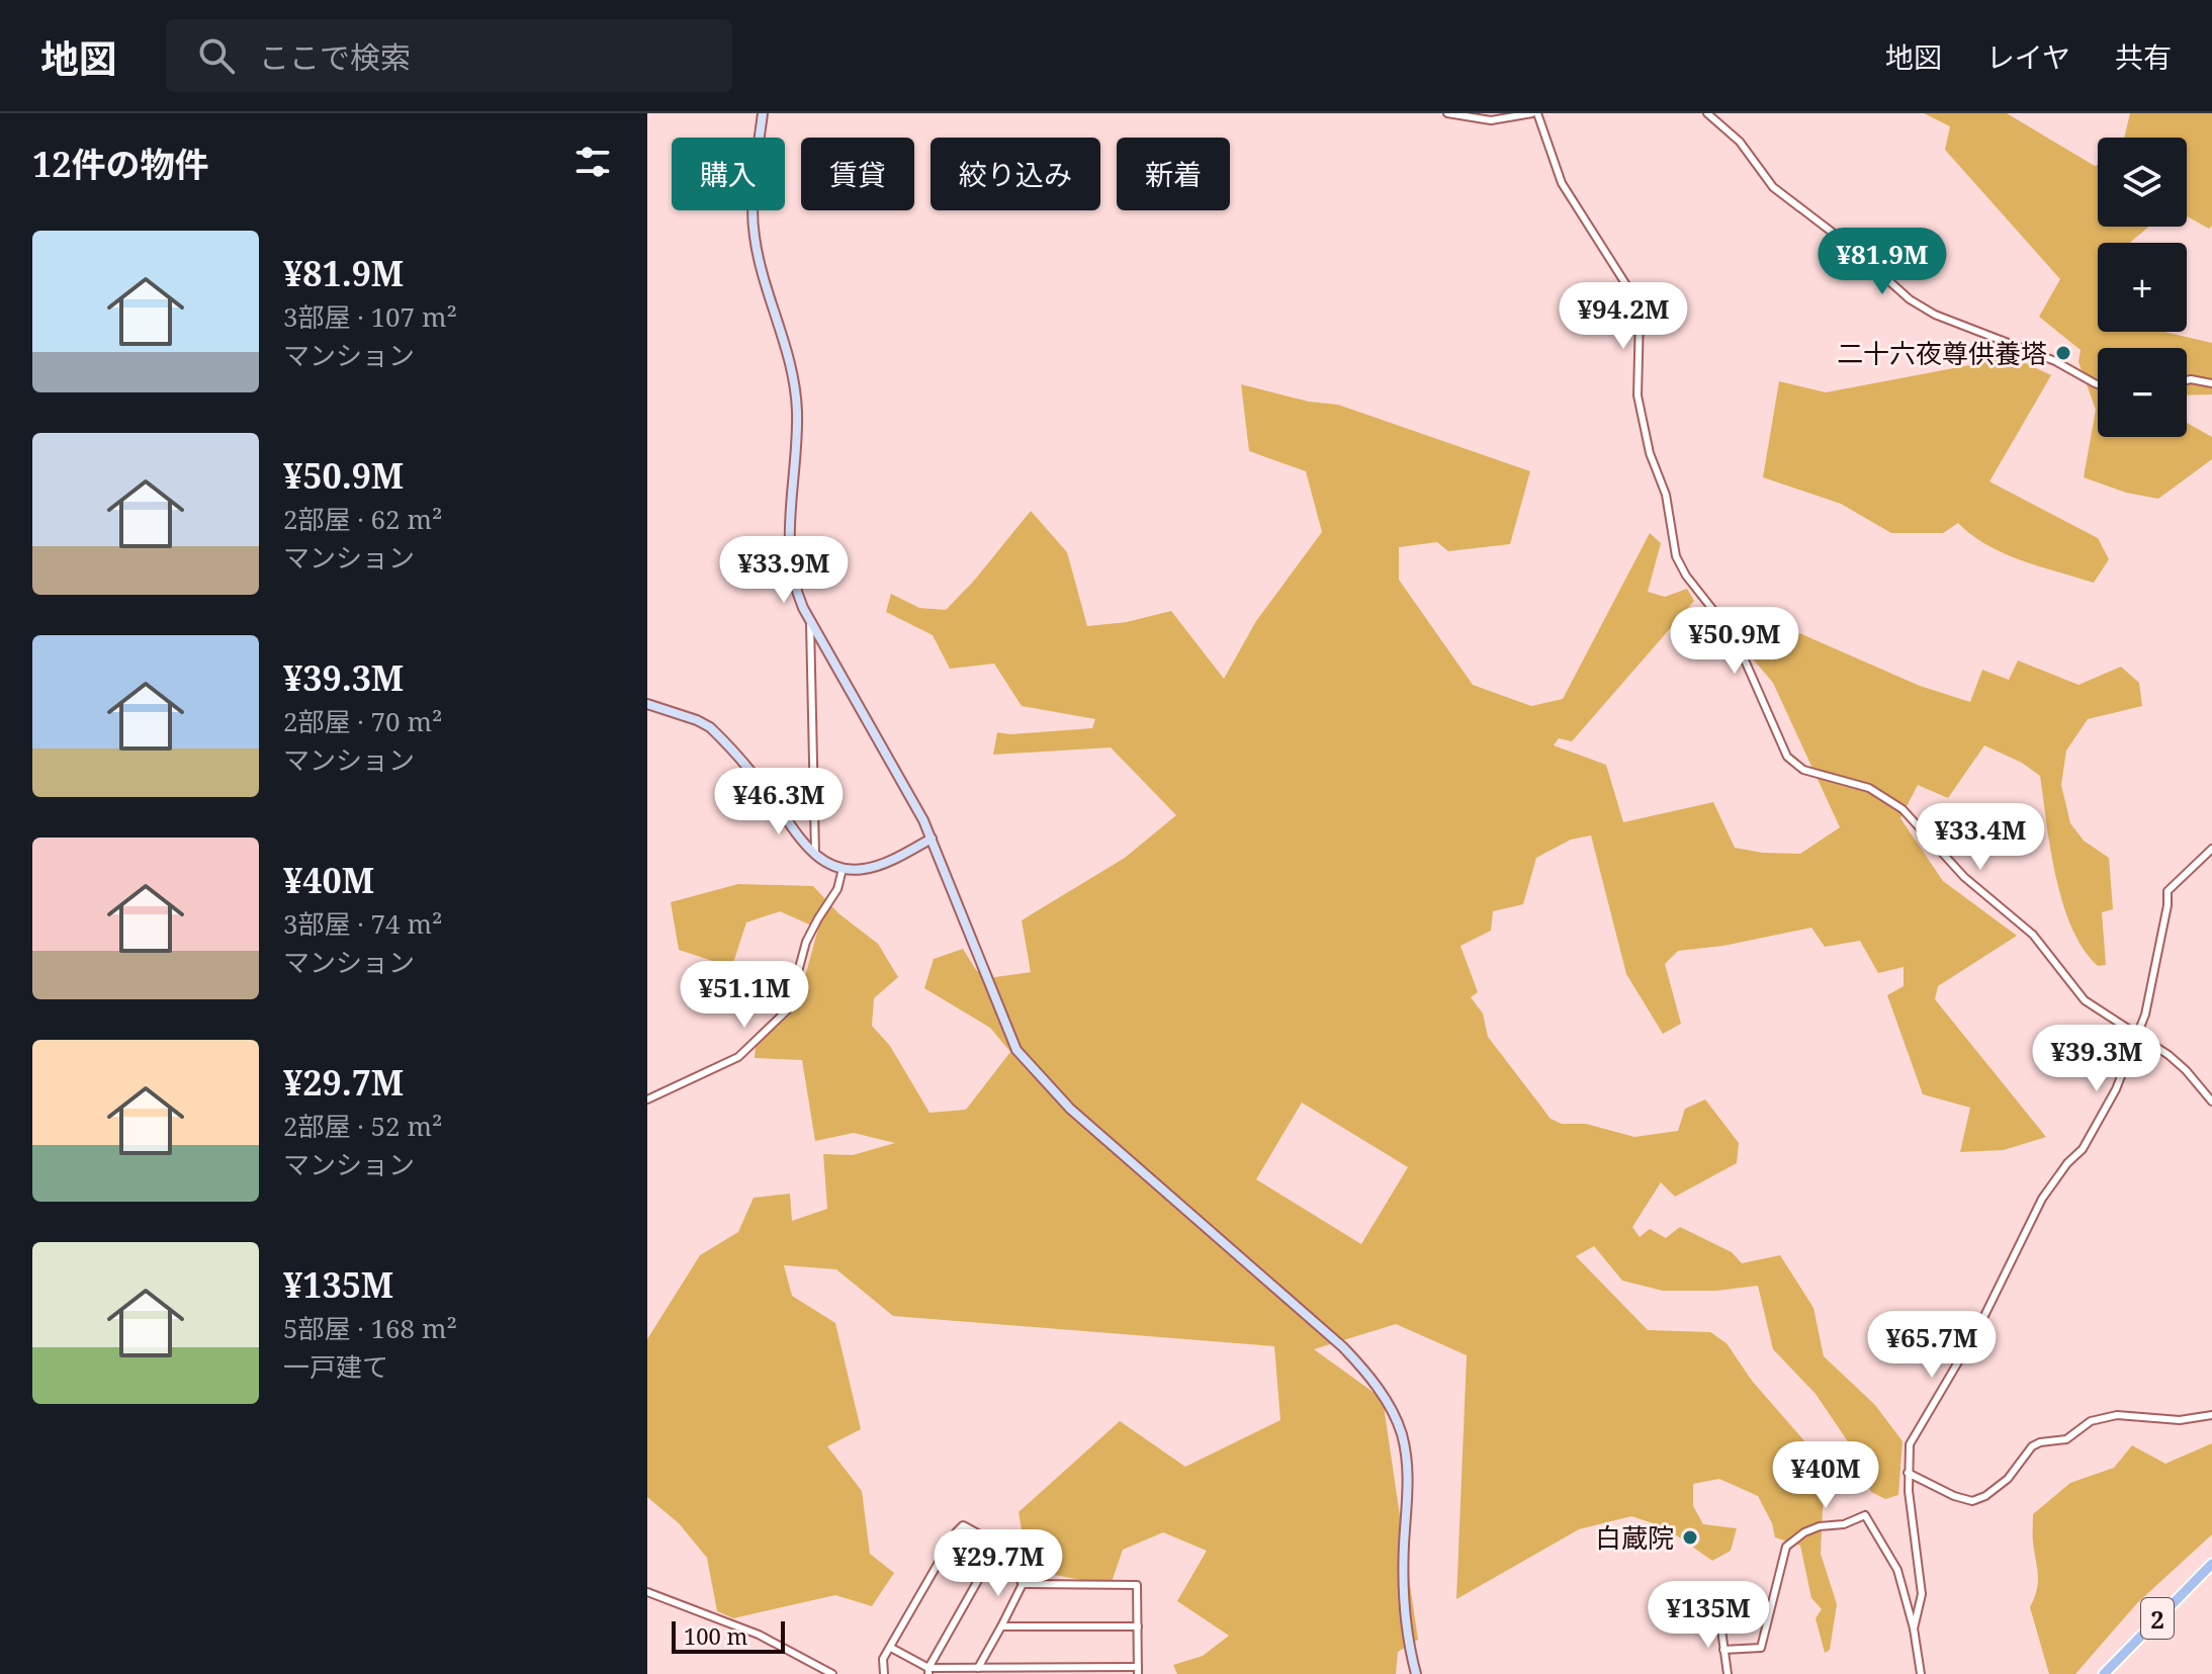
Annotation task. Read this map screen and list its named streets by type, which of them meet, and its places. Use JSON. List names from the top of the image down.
{
  "streets": {
    "main road": ["2"]
  },
  "places": ["二十六夜尊供養塔", "白蔵院"],
  "scale_bar": "100 m",
  "page": {
    "header": "地図",
    "search": "ここで検索",
    "nav": ["地図", "レイヤ", "共有"],
    "heading": "12件の物件",
    "map_buttons": ["+", "−"],
    "chip": [
      "購入",
      "賃貸",
      "絞り込み",
      "新着"
    ],
    "list": [
      {
        "name": "¥81.9M",
        "note": "3部屋 · 107 m² · マンション"
      },
      {
        "name": "¥50.9M",
        "note": "2部屋 · 62 m² · マンション"
      },
      {
        "name": "¥39.3M",
        "note": "2部屋 · 70 m² · マンション"
      },
      {
        "name": "¥40M",
        "note": "3部屋 · 74 m² · マンション"
      },
      {
        "name": "¥29.7M",
        "note": "2部屋 · 52 m² · マンション"
      },
      {
        "name": "¥135M",
        "note": "5部屋 · 168 m² · 一戸建て"
      }
    ],
    "price": [
      "¥81.9M",
      "¥94.2M",
      "¥33.9M",
      "¥50.9M",
      "¥46.3M",
      "¥33.4M",
      "¥51.1M",
      "¥39.3M",
      "¥65.7M",
      "¥40M",
      "¥29.7M",
      "¥135M"
    ],
    "scale": "100 m"
  }
}
